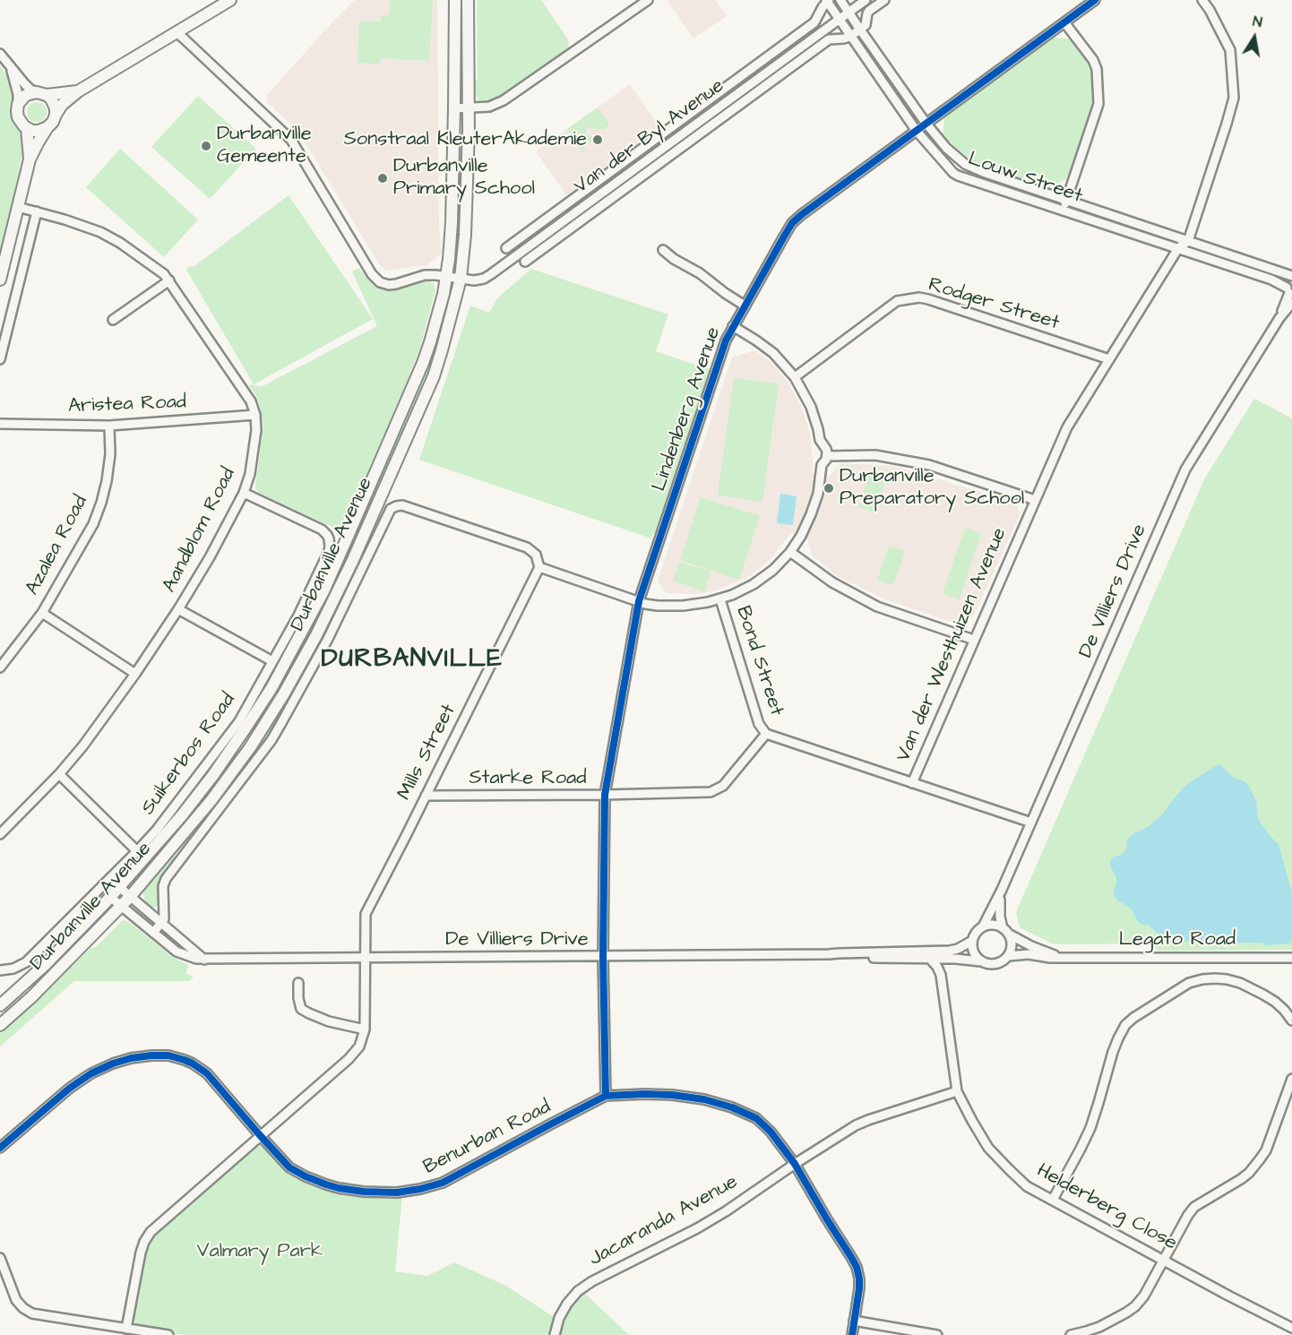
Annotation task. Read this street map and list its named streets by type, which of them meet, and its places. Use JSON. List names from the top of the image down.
{
  "streets": {
    "main road": ["Durbanville Avenue"],
    "street": [
      "Van der Byl Avenue",
      "Louw Street",
      "Rodger Street",
      "Aristea Road",
      "Lindenberg Avenue",
      "Aandblom Road",
      "Azalea Road",
      "De Villiers Drive",
      "Van der Westhuizen Avenue",
      "Bond Street",
      "Mills Street",
      "Suikerbos Road",
      "Starke Road",
      "Legato Road",
      "Benurban Road",
      "Helderberg Close",
      "Jacaranda Avenue"
    ]
  },
  "crossings": [
    ["Van der Byl Avenue", "Louw Street"],
    ["Van der Byl Avenue", "Durbanville Avenue"],
    ["Louw Street", "Lindenberg Avenue"],
    ["Louw Street", "De Villiers Drive"],
    ["Louw Street", "Van der Westhuizen Avenue"],
    ["Rodger Street", "Van der Westhuizen Avenue"],
    ["Aristea Road", "Aandblom Road"],
    ["Aristea Road", "Azalea Road"],
    ["Lindenberg Avenue", "De Villiers Drive"],
    ["Lindenberg Avenue", "Starke Road"],
    ["Aandblom Road", "Suikerbos Road"],
    ["Durbanville Avenue", "De Villiers Drive"],
    ["De Villiers Drive", "Mills Street"],
    ["De Villiers Drive", "Legato Road"],
    ["De Villiers Drive", "Helderberg Close"],
    ["Bond Street", "Starke Road"],
    ["Mills Street", "Starke Road"],
    ["Helderberg Close", "Jacaranda Avenue"]
  ],
  "districts": ["DURBANVILLE"],
  "parks": ["Valmary Park"],
  "places": [
    "Sonstraal KleuterAkademie",
    "Durbanville Gemeente",
    "Durbanville Primary School",
    "Durbanville Preparatory School"
  ],
  "north": "top"
}
